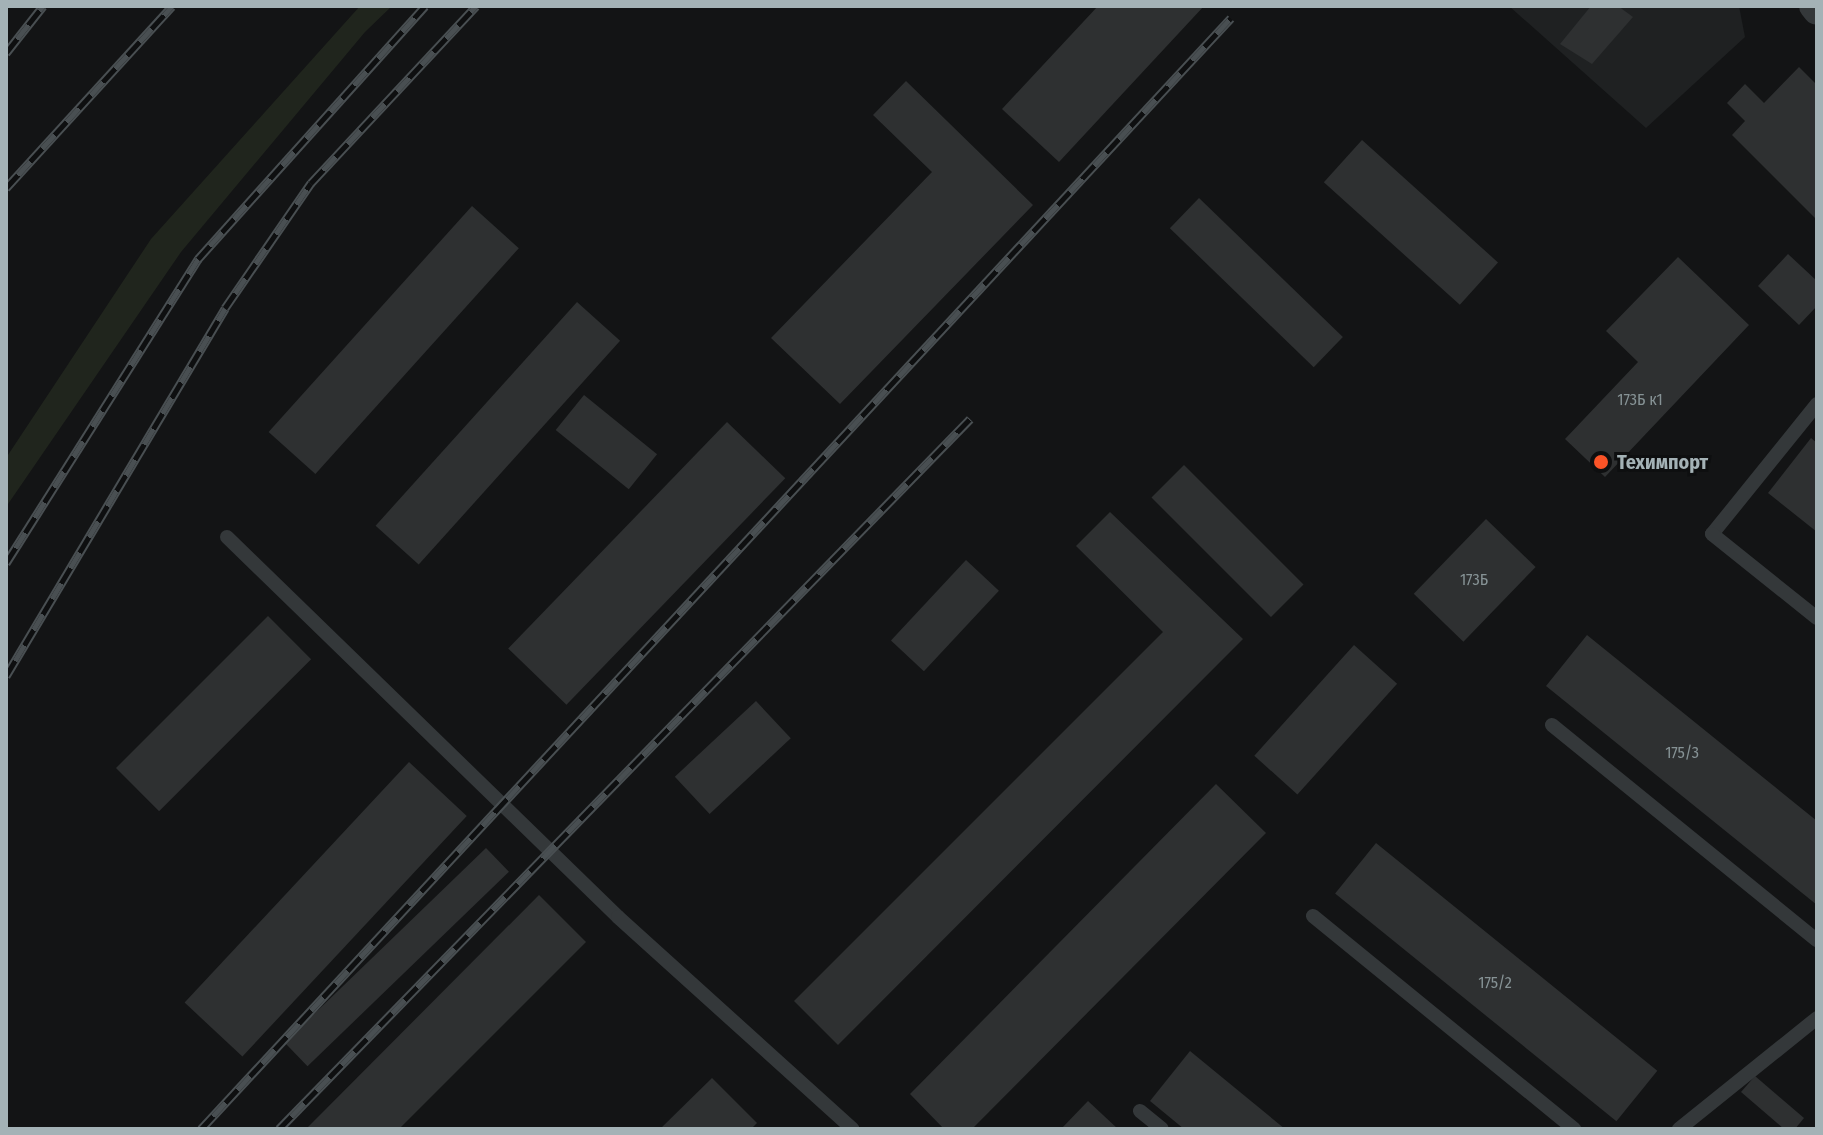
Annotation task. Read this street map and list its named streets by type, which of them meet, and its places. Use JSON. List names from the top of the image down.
{
  "places": ["Техимпорт"],
  "house_numbers": [
    "173Б к1",
    "173Б",
    "175/3",
    "175/2"
  ]
}
